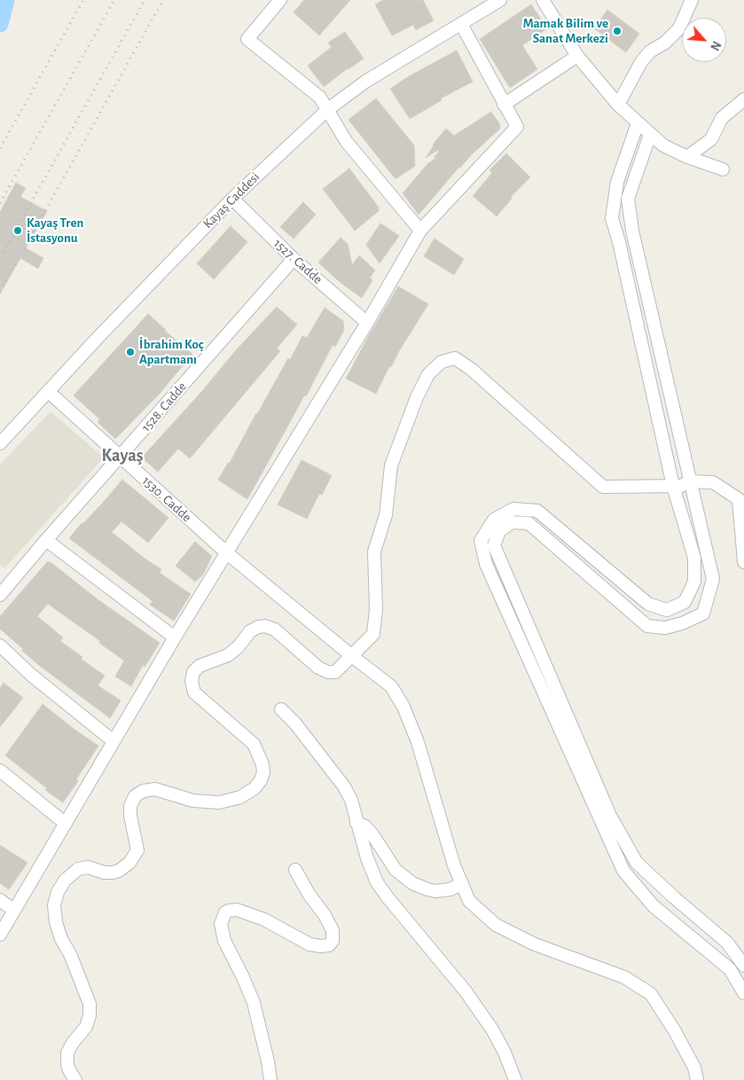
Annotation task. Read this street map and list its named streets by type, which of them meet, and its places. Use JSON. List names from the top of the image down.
{
  "streets": {
    "street": [
      "Kayaş Caddesi",
      "1527. Cadde",
      "1528. Cadde",
      "1530. Cadde"
    ]
  },
  "crossings": [
    ["Kayaş Caddesi", "1527. Cadde"],
    ["Kayaş Caddesi", "1530. Cadde"],
    ["1527. Cadde", "1528. Cadde"],
    ["1528. Cadde", "1530. Cadde"]
  ],
  "districts": ["Kayaş"],
  "places": ["Mamak Bilim ve Sanat Merkezi", "Kayaş Tren İstasyonu", "İbrahim Koç Apartmanı"],
  "north": "bottom right"
}
